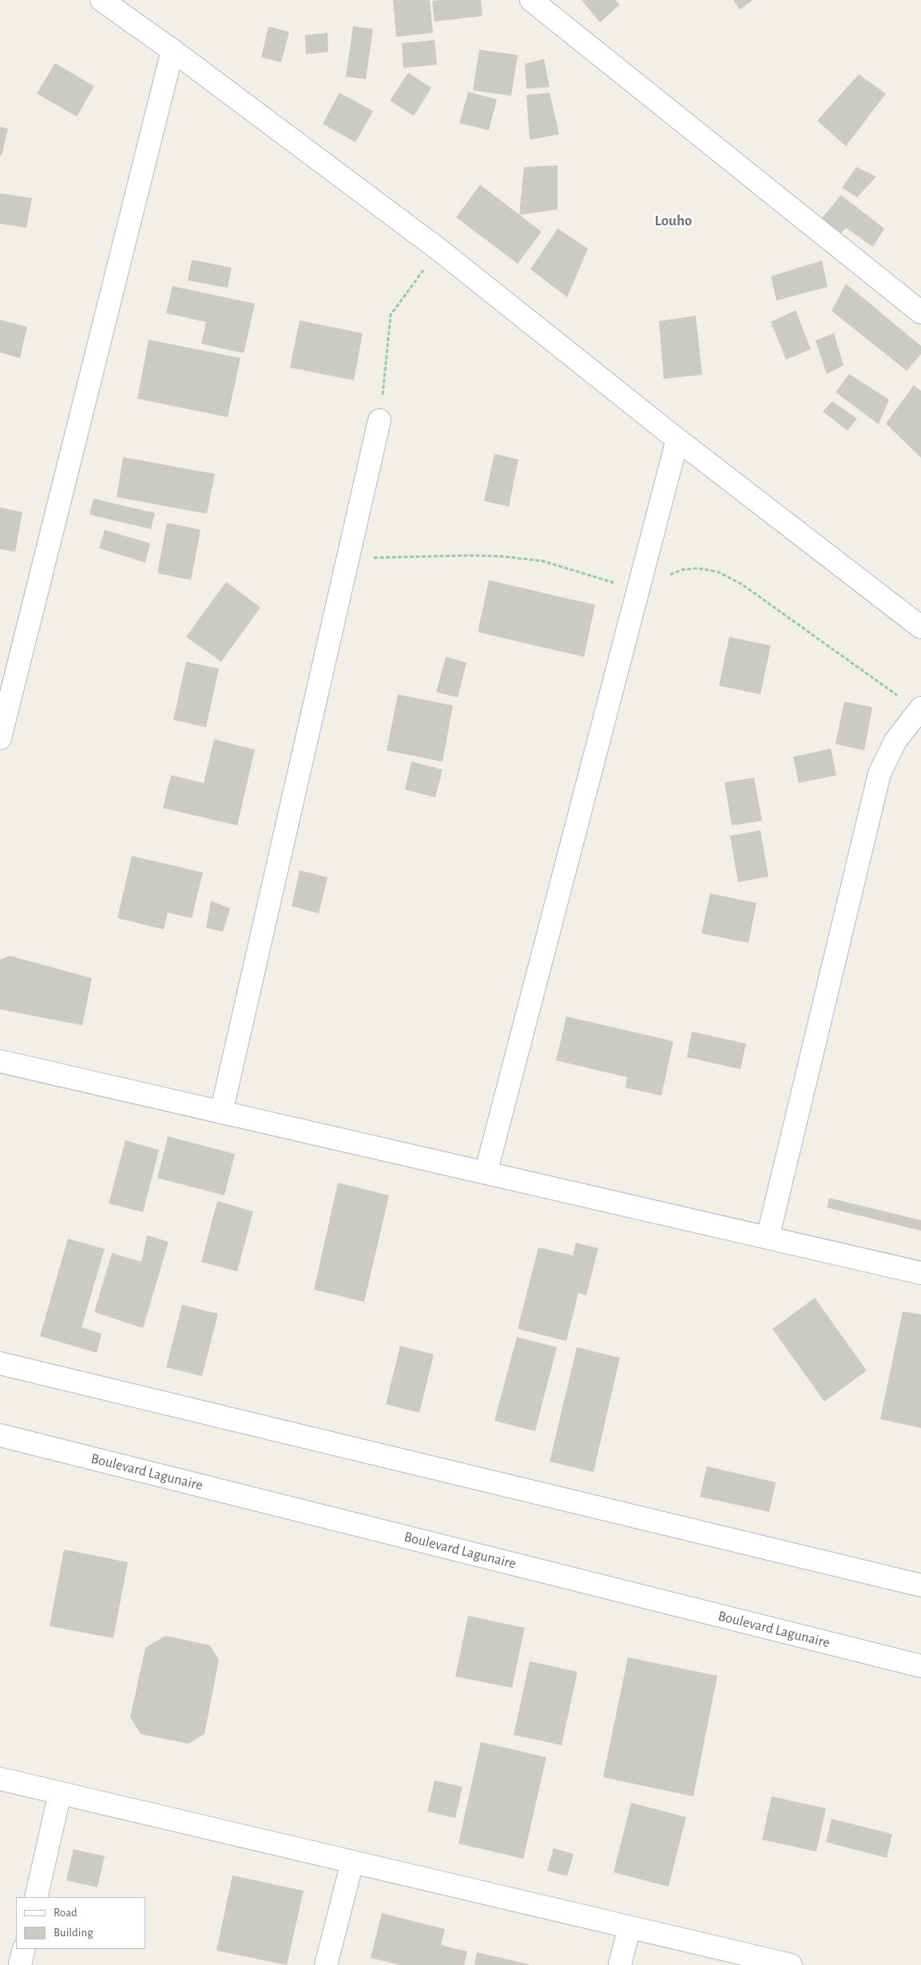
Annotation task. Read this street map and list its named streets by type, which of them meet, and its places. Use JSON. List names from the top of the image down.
{
  "streets": {
    "street": ["Boulevard Lagunaire"]
  },
  "districts": ["Louho"],
  "legend": ["Road", "Building"]
}
